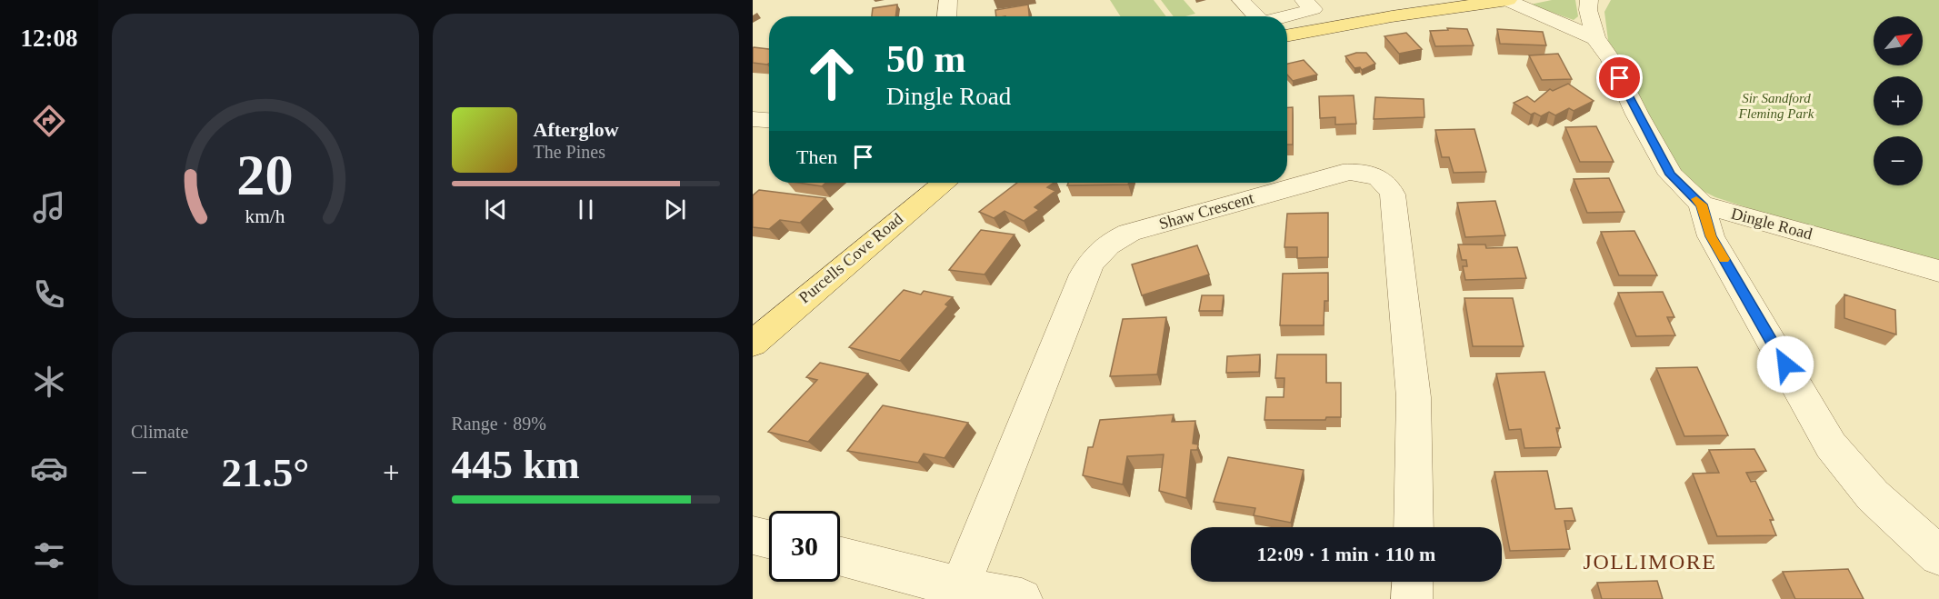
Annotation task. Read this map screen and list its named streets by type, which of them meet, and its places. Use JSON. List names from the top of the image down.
{
  "streets": {
    "main road": ["Purcells Cove Road"],
    "street": ["Shaw Crescent", "Dingle Road"]
  },
  "districts": ["JOLLIMORE"],
  "parks": ["Sir Sandford Fleming Park"],
  "north": "top right",
  "page": {
    "tabs": "12:08",
    "map_buttons": ["+", "−"],
    "turn": ["50 m", "Dingle Road"],
    "song": ["Afterglow", "The Pines"],
    "then": "Then",
    "tile": [
      "Climate",
      ["Range · 89%", "445 km"]
    ],
    "heat": ["−", "21.5°", "+"],
    "limit": "30",
    "trip": "12:09 · 1 min · 110 m",
    "gauge": ["20", "km/h"]
  }
}
